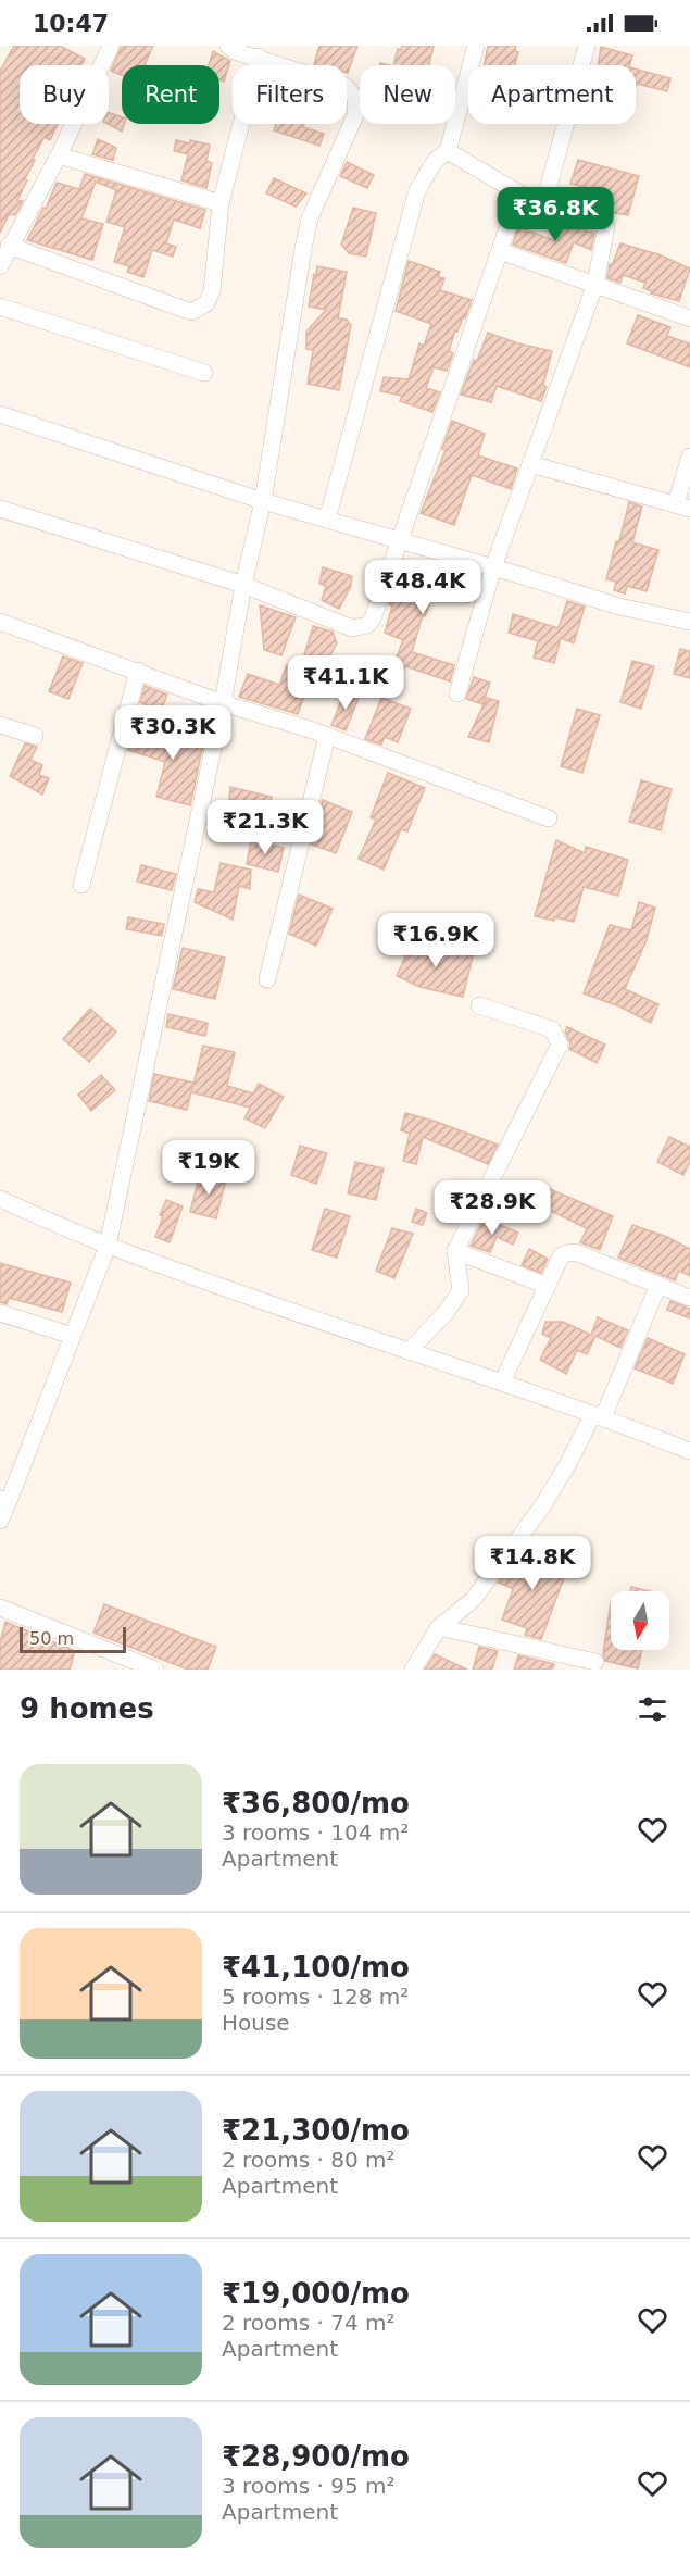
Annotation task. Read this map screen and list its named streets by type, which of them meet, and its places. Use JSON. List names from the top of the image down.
{
  "scale_bar": "50 m",
  "north": "bottom",
  "page": {
    "status": "10:47",
    "chip": [
      "Buy",
      "Rent",
      "Filters",
      "New",
      "Apartment"
    ],
    "price": [
      "₹36.8K",
      "₹48.4K",
      "₹41.1K",
      "₹30.3K",
      "₹21.3K",
      "₹16.9K",
      "₹19K",
      "₹28.9K",
      "₹14.8K"
    ],
    "scale": "50 m",
    "heading": "9 homes",
    "list": [
      {
        "name": "₹36,800/mo",
        "note": "3 rooms · 104 m² · Apartment"
      },
      {
        "name": "₹41,100/mo",
        "note": "5 rooms · 128 m² · House"
      },
      {
        "name": "₹21,300/mo",
        "note": "2 rooms · 80 m² · Apartment"
      },
      {
        "name": "₹19,000/mo",
        "note": "2 rooms · 74 m² · Apartment"
      },
      {
        "name": "₹28,900/mo",
        "note": "3 rooms · 95 m² · Apartment"
      }
    ]
  }
}
